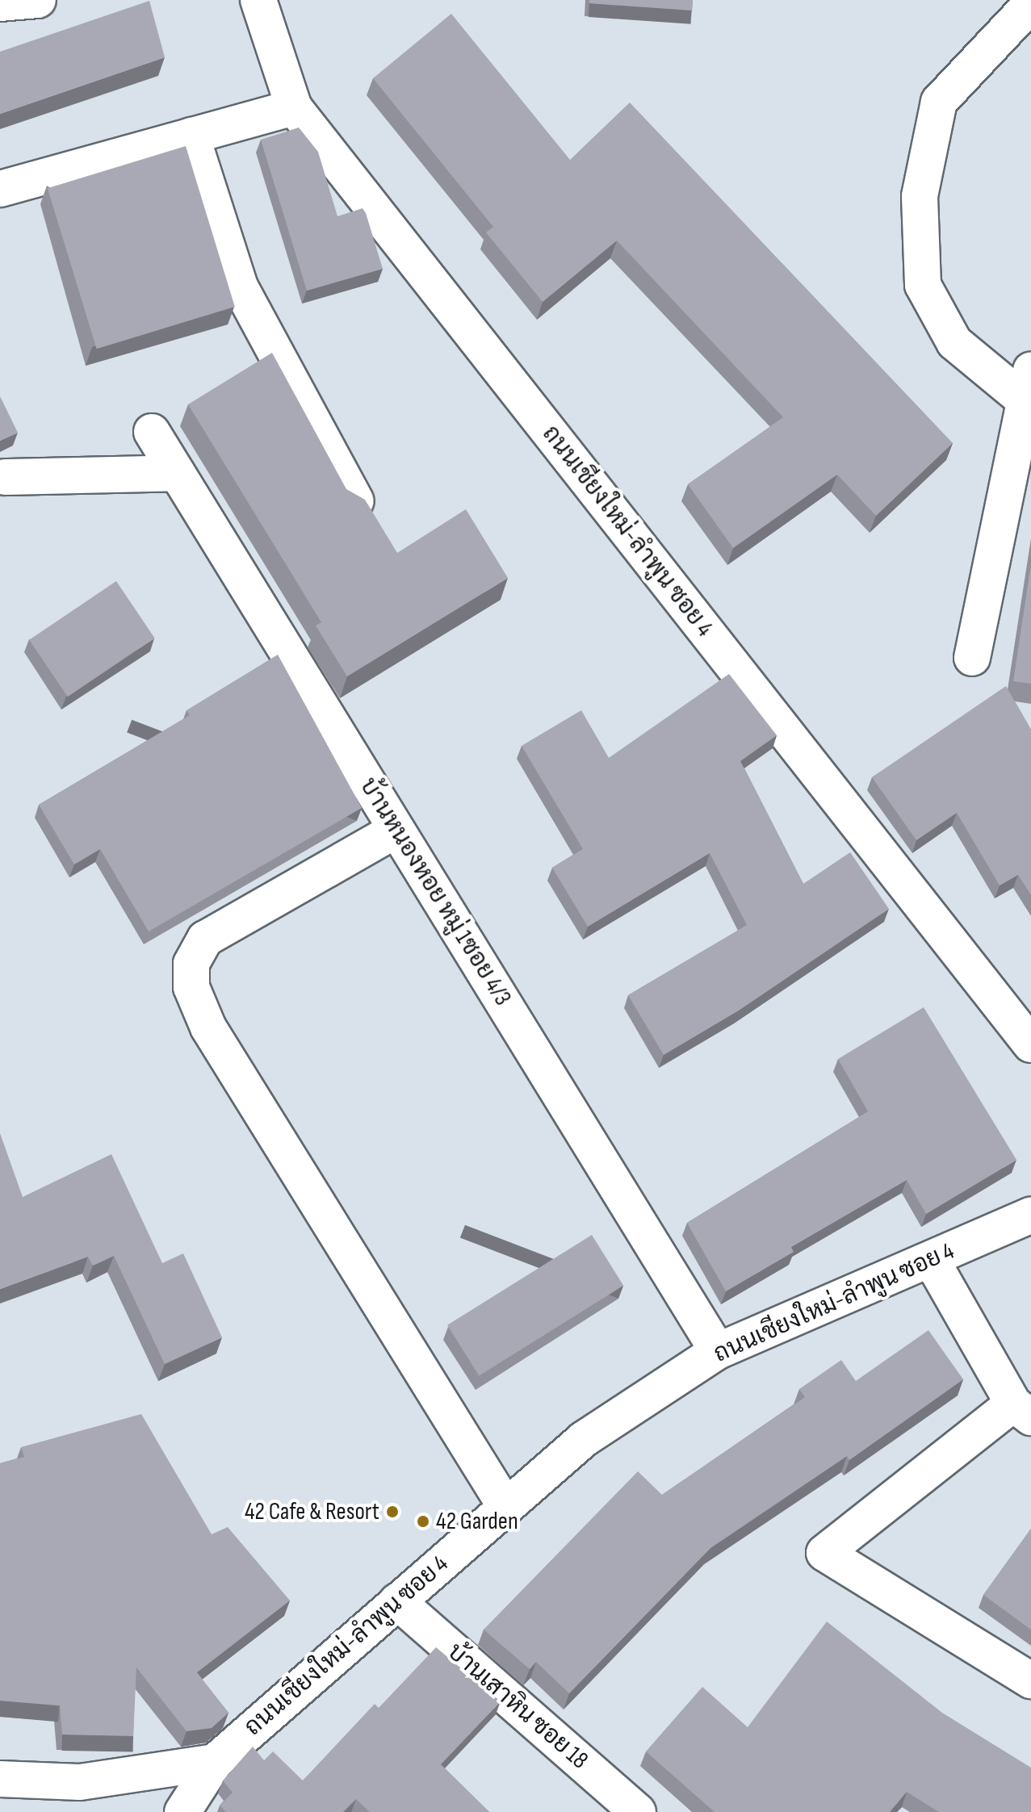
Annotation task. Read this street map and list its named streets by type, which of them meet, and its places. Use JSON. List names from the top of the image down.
{
  "streets": {
    "street": ["ถนนเชียงใหม่-ลำพูน ซอย 4", "บ้านหนองหอย หมู่ 1ซอย 4/3", "บ้านเสาหิน ซอย 18"]
  },
  "crossings": [
    ["ถนนเชียงใหม่-ลำพูน ซอย 4", "บ้านหนองหอย หมู่ 1ซอย 4/3"],
    ["ถนนเชียงใหม่-ลำพูน ซอย 4", "บ้านเสาหิน ซอย 18"]
  ],
  "places": ["42 Cafe & Resort", "42 Garden"]
}
